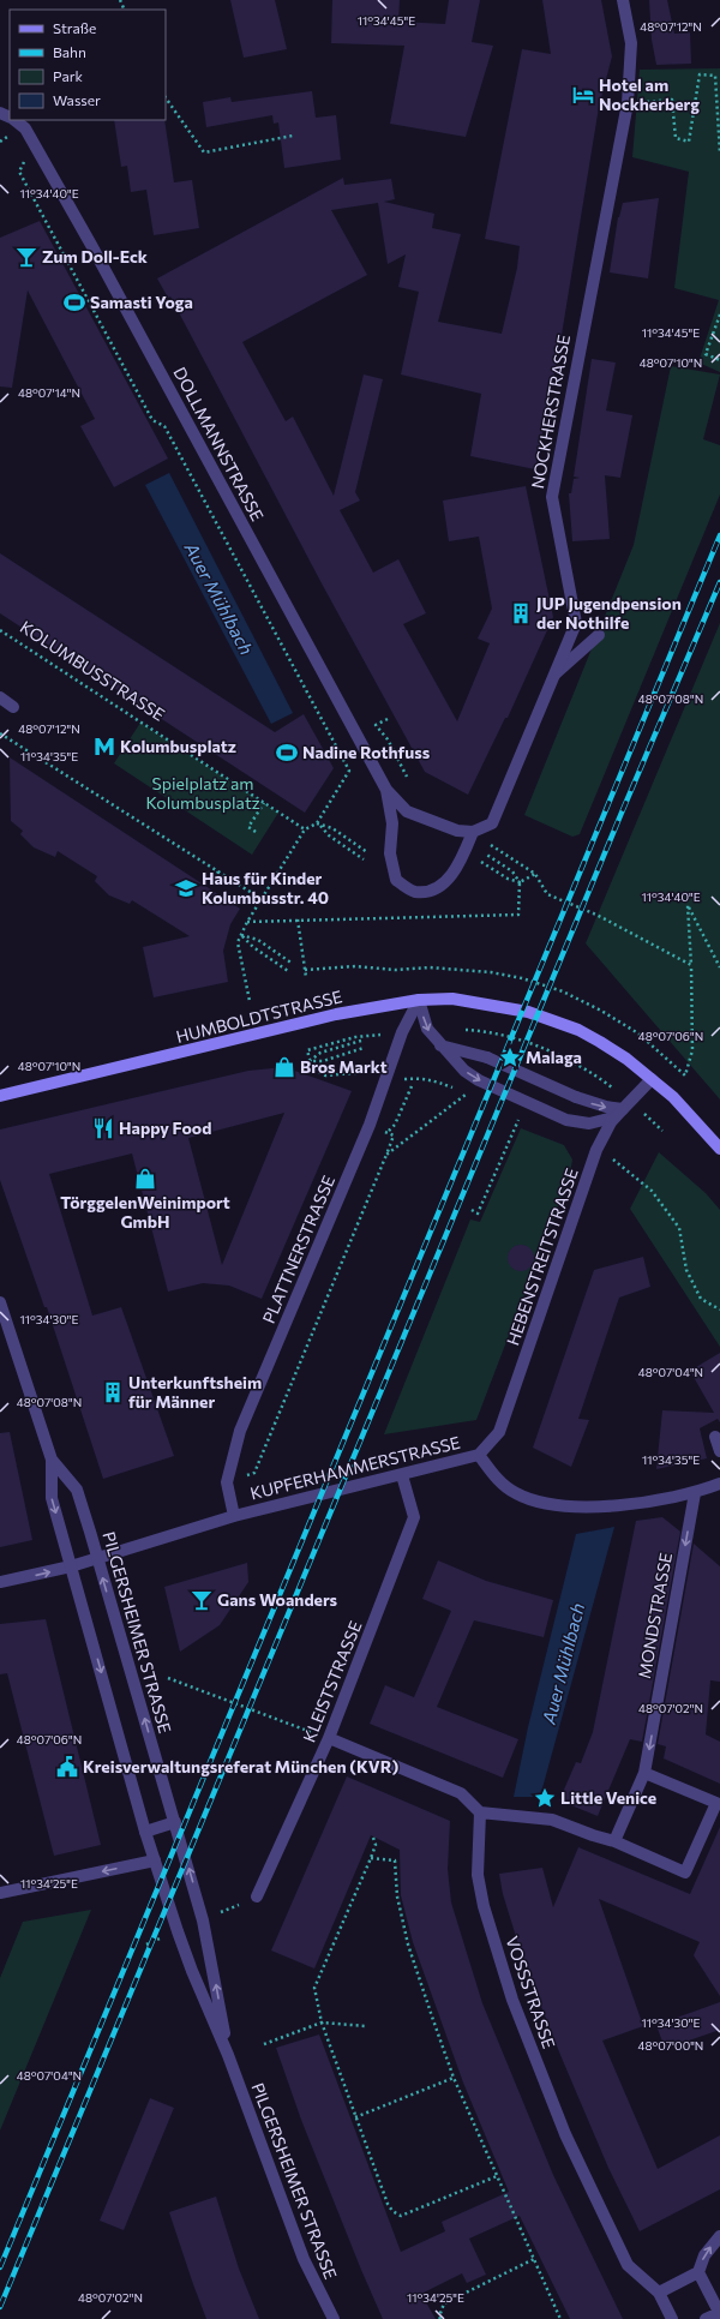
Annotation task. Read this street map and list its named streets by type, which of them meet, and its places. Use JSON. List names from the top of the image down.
{
  "streets": {
    "main road": ["HUMBOLDTSTRASSE"],
    "street": [
      "NOCKHERSTRASSE",
      "DOLLMANNSTRASSE",
      "PLATTNERSTRASSE",
      "HEBENSTREITSTRASSE",
      "KUPFERHAMMERSTRASSE",
      "MONDSTRASSE",
      "PILGERSHEIMER STRASSE",
      "KLEISTSTRASSE",
      "VOSSSTRASSE"
    ],
    "path": ["KOLUMBUSSTRASSE"]
  },
  "crossings": [
    ["NOCKHERSTRASSE", "DOLLMANNSTRASSE"],
    ["HUMBOLDTSTRASSE", "PLATTNERSTRASSE"],
    ["HUMBOLDTSTRASSE", "HEBENSTREITSTRASSE"],
    ["PLATTNERSTRASSE", "KUPFERHAMMERSTRASSE"],
    ["HEBENSTREITSTRASSE", "KUPFERHAMMERSTRASSE"],
    ["KUPFERHAMMERSTRASSE", "MONDSTRASSE"],
    ["KUPFERHAMMERSTRASSE", "PILGERSHEIMER STRASSE"],
    ["KUPFERHAMMERSTRASSE", "KLEISTSTRASSE"]
  ],
  "one_way": ["MONDSTRASSE"],
  "water": ["Auer Mühlbach"],
  "parks": ["Spielplatz am Kolumbusplatz"],
  "places": {
    "hotel": ["Hotel am Nockherberg"],
    "bar": ["Zum Doll-Eck", "Gans Woanders"],
    "sports": ["Samasti Yoga", "Nadine Rothfuss"],
    "building": ["JUP Jugendpension der Nothilfe", "Unterkunftsheim für Männer"],
    "metro station": ["Kolumbusplatz"],
    "school or university": ["Haus für Kinder Kolumbusstr. 40"],
    "place": ["Malaga", "Little Venice"],
    "shop": ["Bros Markt", "TörggelenWeinimport GmbH"],
    "restaurant": ["Happy Food"],
    "public building": ["Kreisverwaltungsreferat München (KVR)"]
  },
  "legend": [
    "Straße",
    "Bahn",
    "Park",
    "Wasser"
  ],
  "coordinates": [
    "11°34'45\"E",
    "48°07'12\"N",
    "11°34'40\"E",
    "48°07'10\"N",
    "48°07'14\"N",
    "48°07'08\"N",
    "11°34'35\"E",
    "48°07'06\"N",
    "11°34'30\"E",
    "48°07'04\"N",
    "48°07'02\"N",
    "11°34'25\"E",
    "48°07'00\"N"
  ]
}
